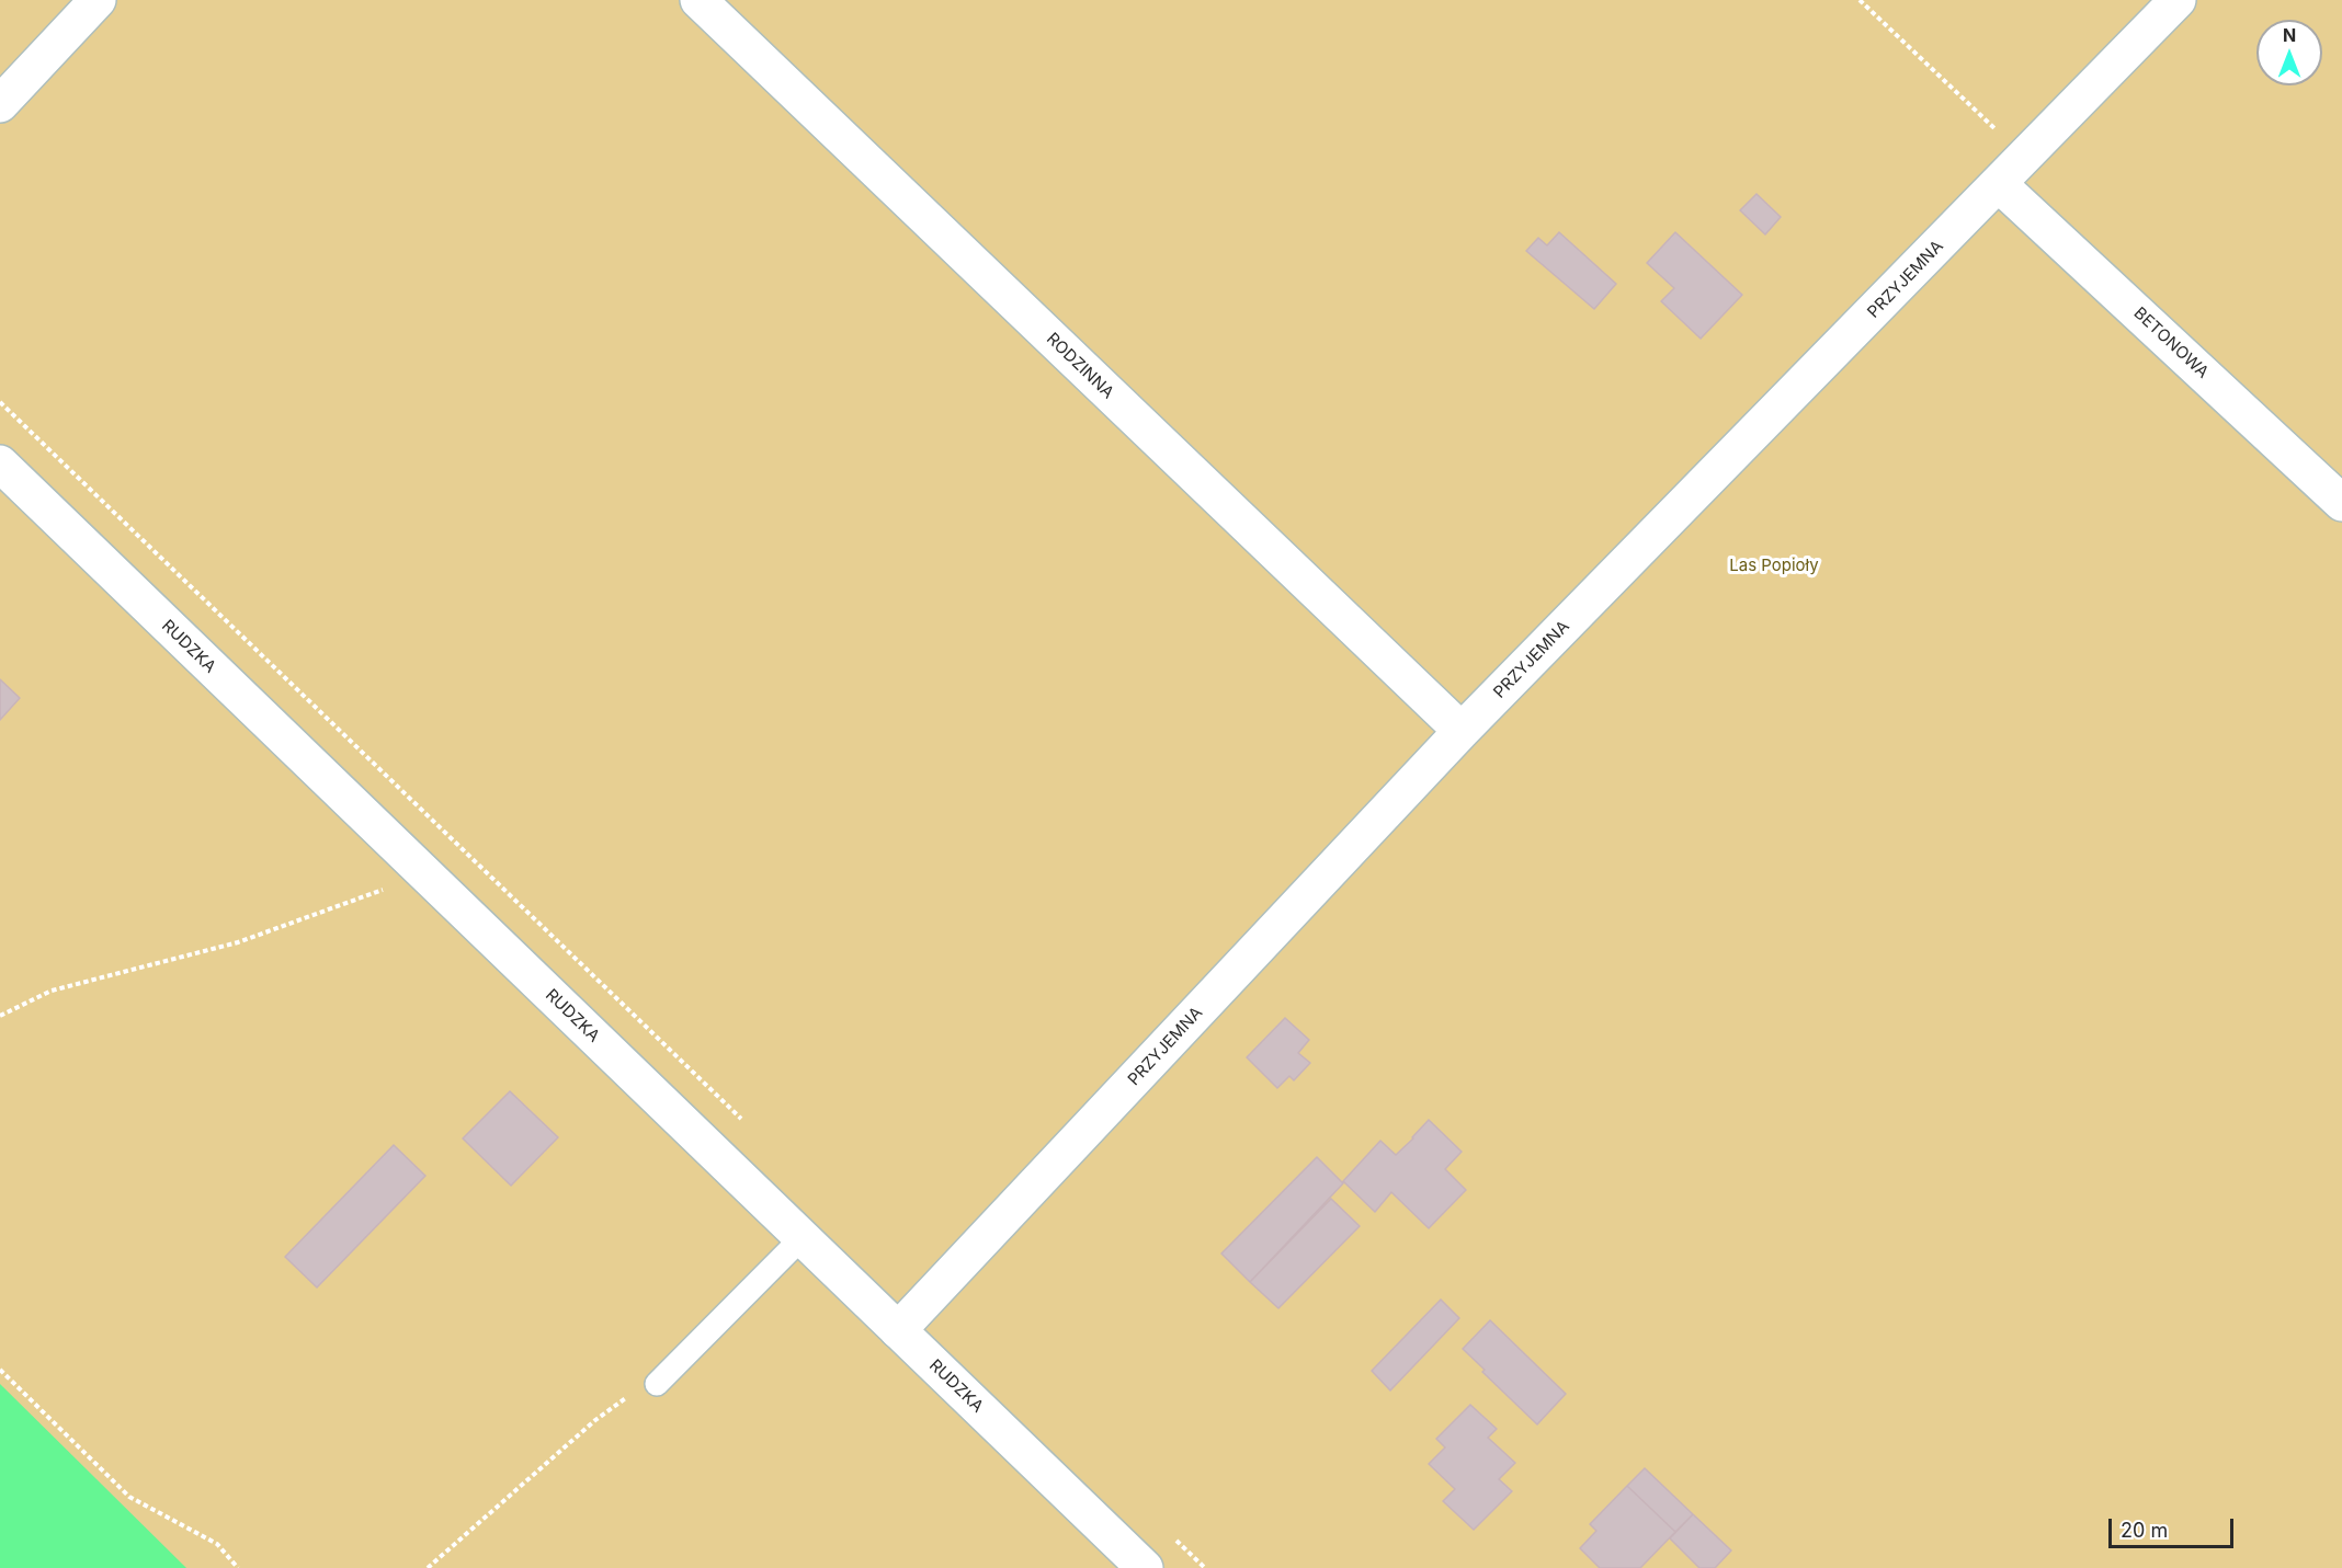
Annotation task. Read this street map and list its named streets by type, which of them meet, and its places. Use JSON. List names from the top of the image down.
{
  "streets": {
    "street": [
      "PRZYJEMNA",
      "BETONOWA",
      "RODZINNA",
      "RUDZKA"
    ]
  },
  "crossings": [
    ["PRZYJEMNA", "BETONOWA"],
    ["PRZYJEMNA", "RODZINNA"],
    ["PRZYJEMNA", "RUDZKA"]
  ],
  "parks": ["Las Popioły"],
  "scale_bar": "20 m",
  "north": "top"
}
